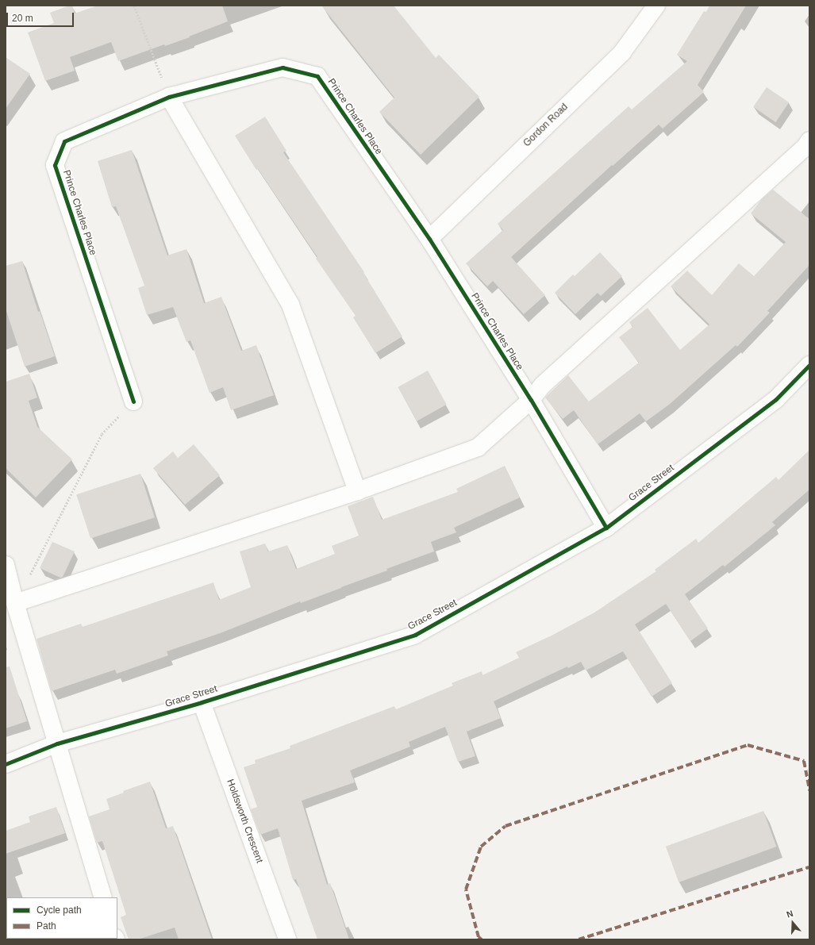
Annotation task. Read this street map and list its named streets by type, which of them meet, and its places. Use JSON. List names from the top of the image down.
{
  "streets": {
    "street": [
      "Prince Charles Place",
      "Gordon Road",
      "Grace Street",
      "Holdsworth Crescent"
    ]
  },
  "crossings": [
    ["Prince Charles Place", "Gordon Road"],
    ["Prince Charles Place", "Grace Street"],
    ["Grace Street", "Holdsworth Crescent"]
  ],
  "legend": ["Cycle path", "Path"],
  "scale_bar": "20 m",
  "north": "top"
}
